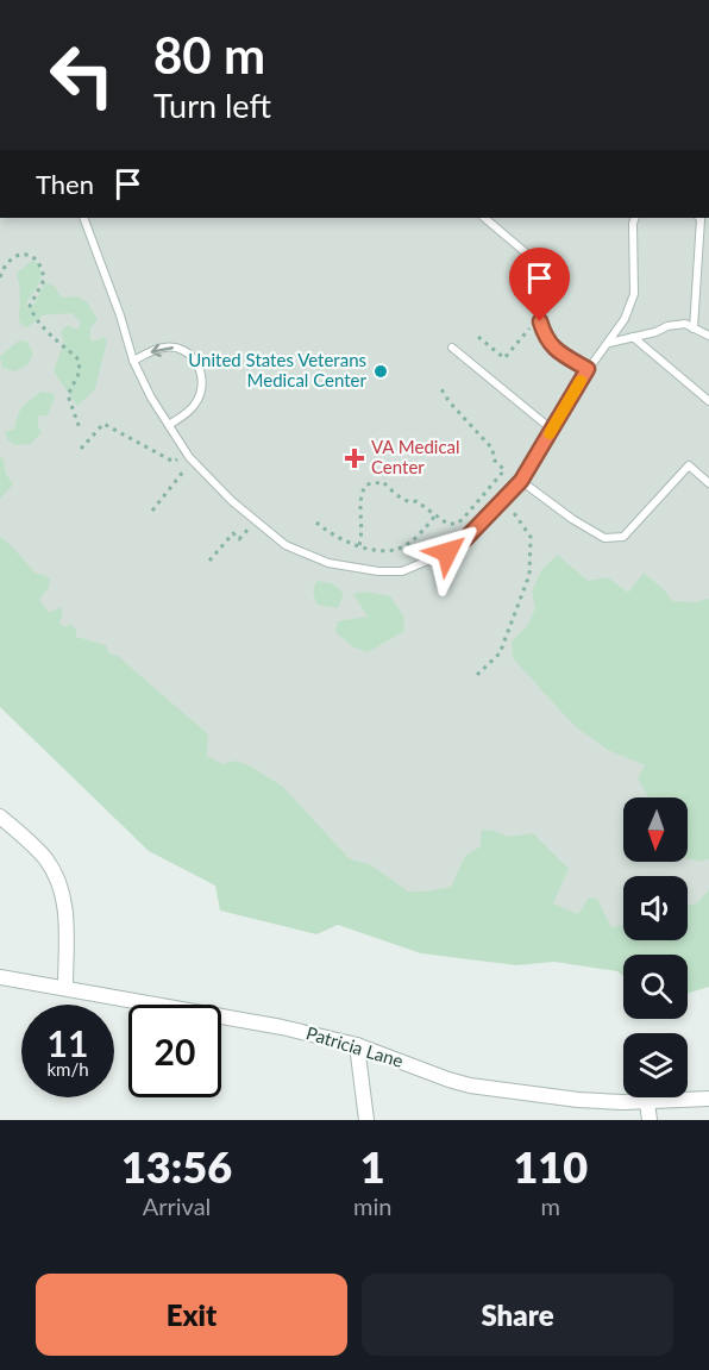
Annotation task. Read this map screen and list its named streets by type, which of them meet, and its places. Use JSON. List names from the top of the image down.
{
  "streets": {
    "street": ["Patricia Lane"]
  },
  "places": {
    "other": ["United States Veterans Medical Center"],
    "health": ["VA Medical Center"]
  },
  "north": "bottom",
  "page": {
    "turn": ["80 m", "Turn left"],
    "then": "Then",
    "speed": "11 km/h",
    "limit": "20",
    "eta": [
      "13:56",
      "Arrival",
      "1",
      "min",
      "110",
      "m"
    ],
    "buttons": ["Exit", "Share"]
  }
}
